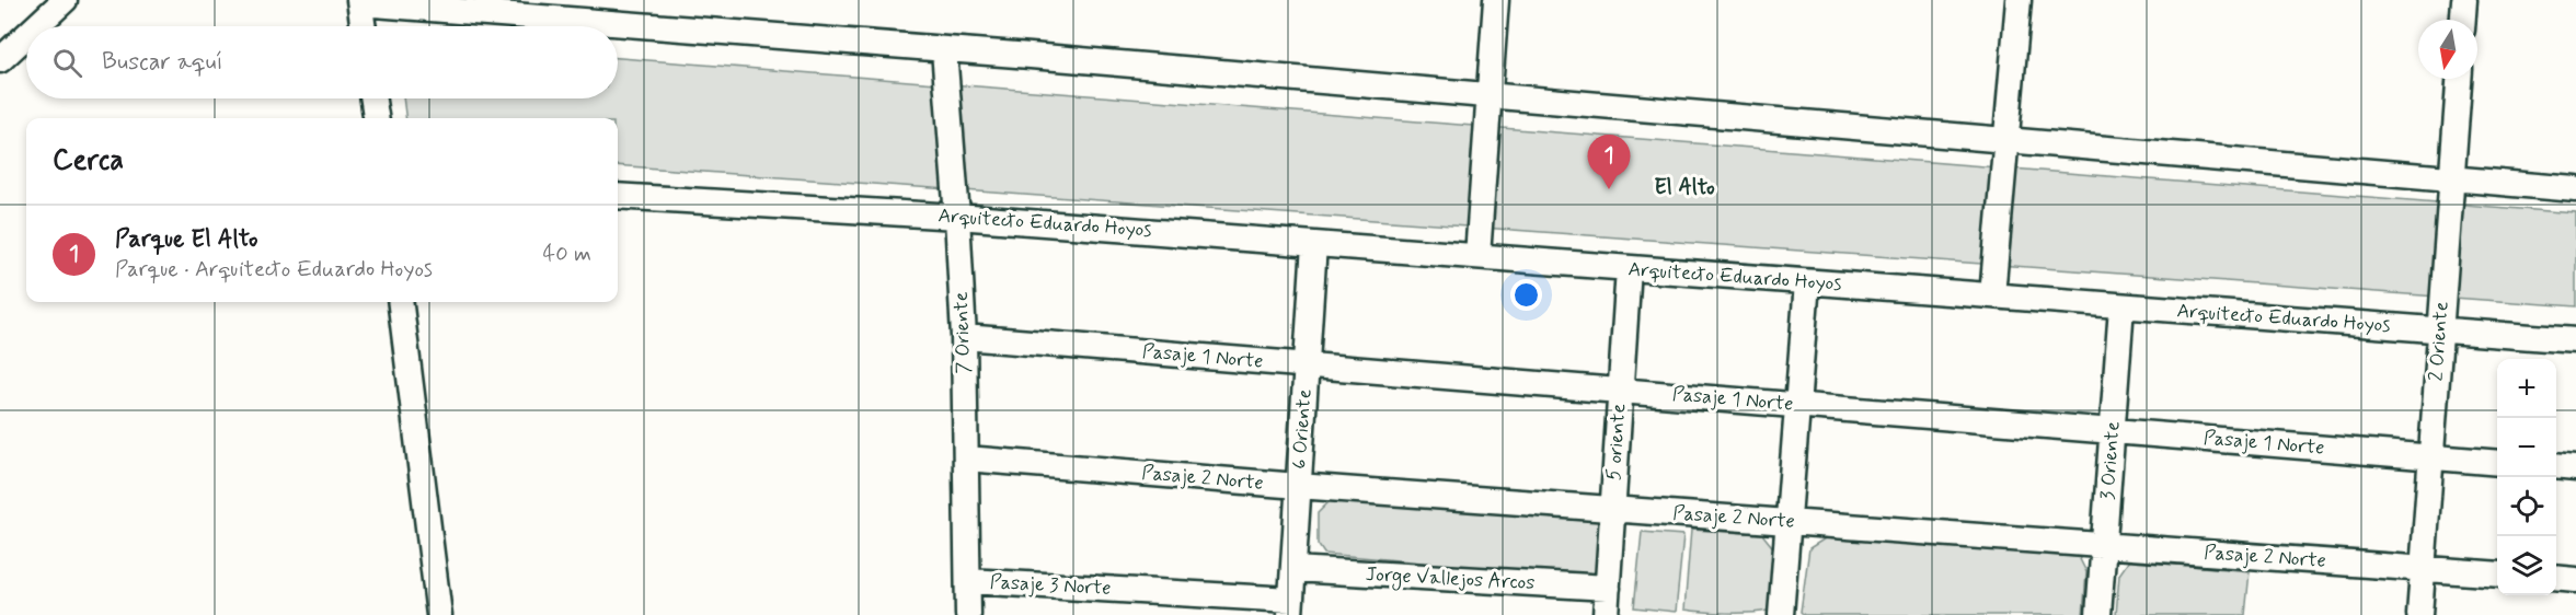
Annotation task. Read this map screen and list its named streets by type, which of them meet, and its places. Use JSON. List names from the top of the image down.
{
  "streets": {
    "street": [
      "Arquitecto Eduardo Hoyos",
      "7 Oriente",
      "2 Oriente",
      "Pasaje 1 Norte",
      "6 Oriente",
      "5 oriente",
      "3 Oriente",
      "Pasaje 2 Norte",
      "Jorge Vallejos Arcos",
      "Pasaje 3 Norte"
    ]
  },
  "crossings": [
    ["Arquitecto Eduardo Hoyos", "7 Oriente"],
    ["Arquitecto Eduardo Hoyos", "2 Oriente"],
    ["Arquitecto Eduardo Hoyos", "6 Oriente"],
    ["Arquitecto Eduardo Hoyos", "5 oriente"],
    ["Arquitecto Eduardo Hoyos", "3 Oriente"],
    ["7 Oriente", "Pasaje 1 Norte"],
    ["7 Oriente", "Pasaje 2 Norte"],
    ["7 Oriente", "Pasaje 3 Norte"],
    ["2 Oriente", "Pasaje 1 Norte"],
    ["2 Oriente", "Pasaje 2 Norte"],
    ["Pasaje 1 Norte", "6 Oriente"],
    ["Pasaje 1 Norte", "5 oriente"],
    ["Pasaje 1 Norte", "3 Oriente"],
    ["6 Oriente", "Pasaje 2 Norte"],
    ["6 Oriente", "Jorge Vallejos Arcos"],
    ["6 Oriente", "Pasaje 3 Norte"],
    ["5 oriente", "Pasaje 2 Norte"],
    ["5 oriente", "Jorge Vallejos Arcos"],
    ["3 Oriente", "Pasaje 2 Norte"]
  ],
  "districts": ["El Alto"],
  "north": "bottom",
  "page": {
    "search": "Buscar aquí",
    "heading": "Cerca",
    "pins": "1",
    "list": [
      {
        "mark": "1",
        "name": "Parque El Alto",
        "note": "Parque · Arquitecto Eduardo Hoyos",
        "value": "40 m"
      }
    ],
    "map_buttons": ["+", "−"]
  }
}
